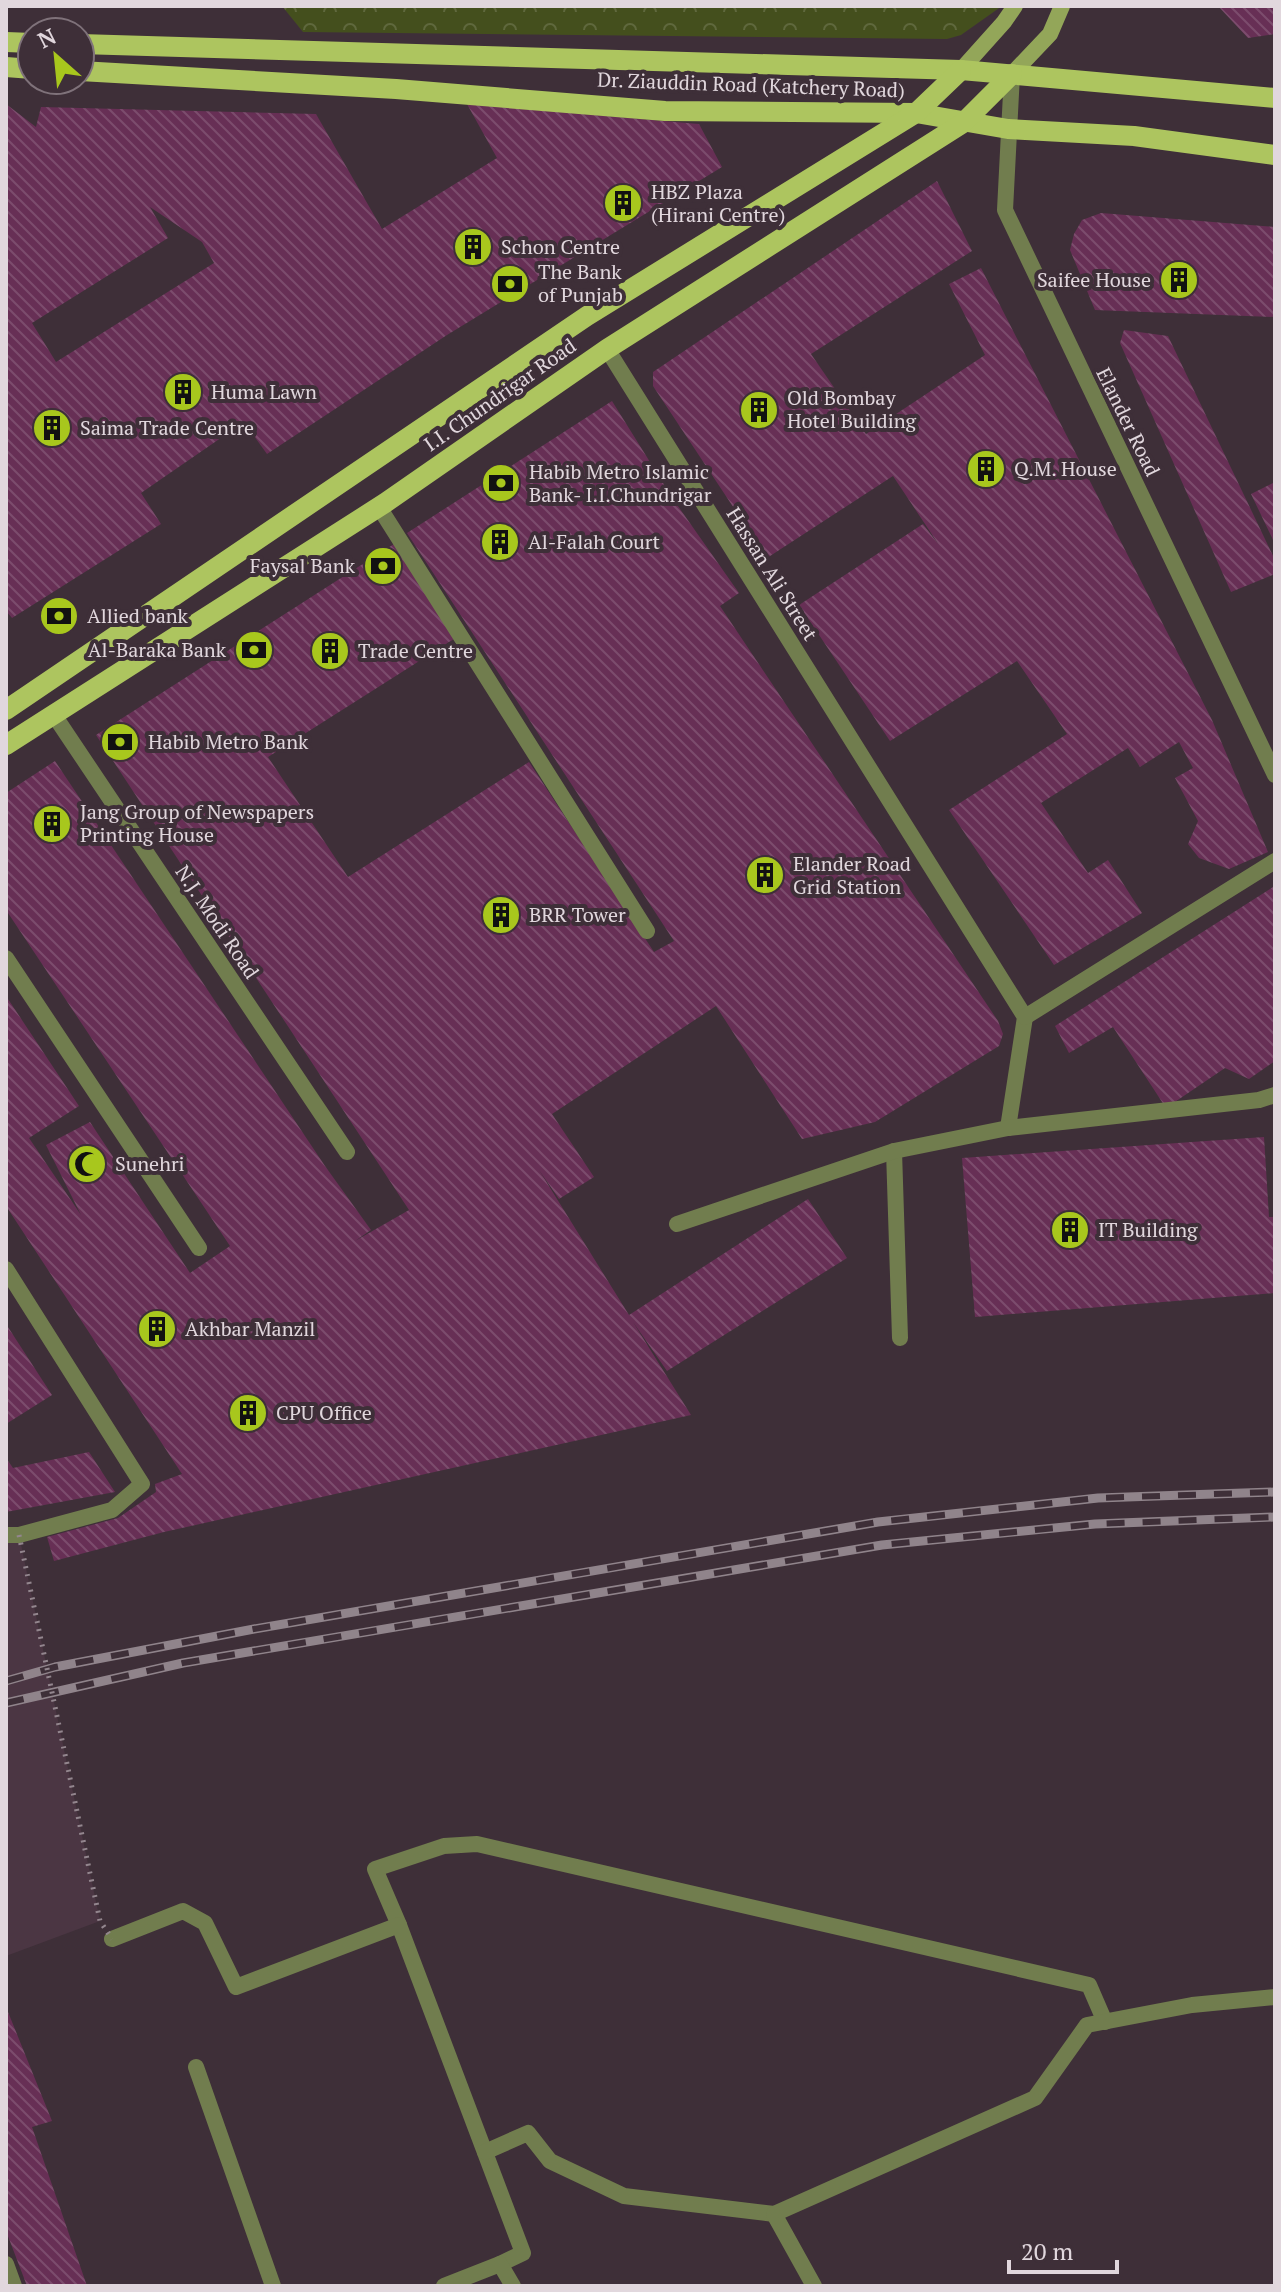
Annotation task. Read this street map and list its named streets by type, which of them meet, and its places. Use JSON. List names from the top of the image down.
{
  "streets": {
    "main road": ["Dr. Ziauddin Road (Katchery Road)", "I.I. Chundrigar Road"],
    "street": ["Elander Road", "Hassan Ali Street", "N.J. Modi Road"]
  },
  "crossings": [
    ["Dr. Ziauddin Road (Katchery Road)", "I.I. Chundrigar Road"],
    ["Dr. Ziauddin Road (Katchery Road)", "Elander Road"],
    ["I.I. Chundrigar Road", "Elander Road"],
    ["I.I. Chundrigar Road", "Hassan Ali Street"],
    ["I.I. Chundrigar Road", "N.J. Modi Road"]
  ],
  "places": {
    "building": [
      "HBZ Plaza (Hirani Centre)",
      "Schon Centre",
      "Saifee House",
      "Huma Lawn",
      "Old Bombay Hotel Building",
      "Saima Trade Centre",
      "Q.M. House",
      "Al-Falah Court",
      "Trade Centre",
      "Jang Group of Newspapers Printing House",
      "Elander Road Grid Station",
      "BRR Tower",
      "IT Building",
      "Akhbar Manzil",
      "CPU Office"
    ],
    "bank": [
      "The Bank of Punjab",
      "Habib Metro Islamic Bank- I.I.Chundrigar",
      "Faysal Bank",
      "Allied bank",
      "Al-Baraka Bank",
      "Habib Metro Bank"
    ],
    "mosque": ["Sunehri"]
  },
  "scale_bar": "20 m",
  "north": "top left"
}
